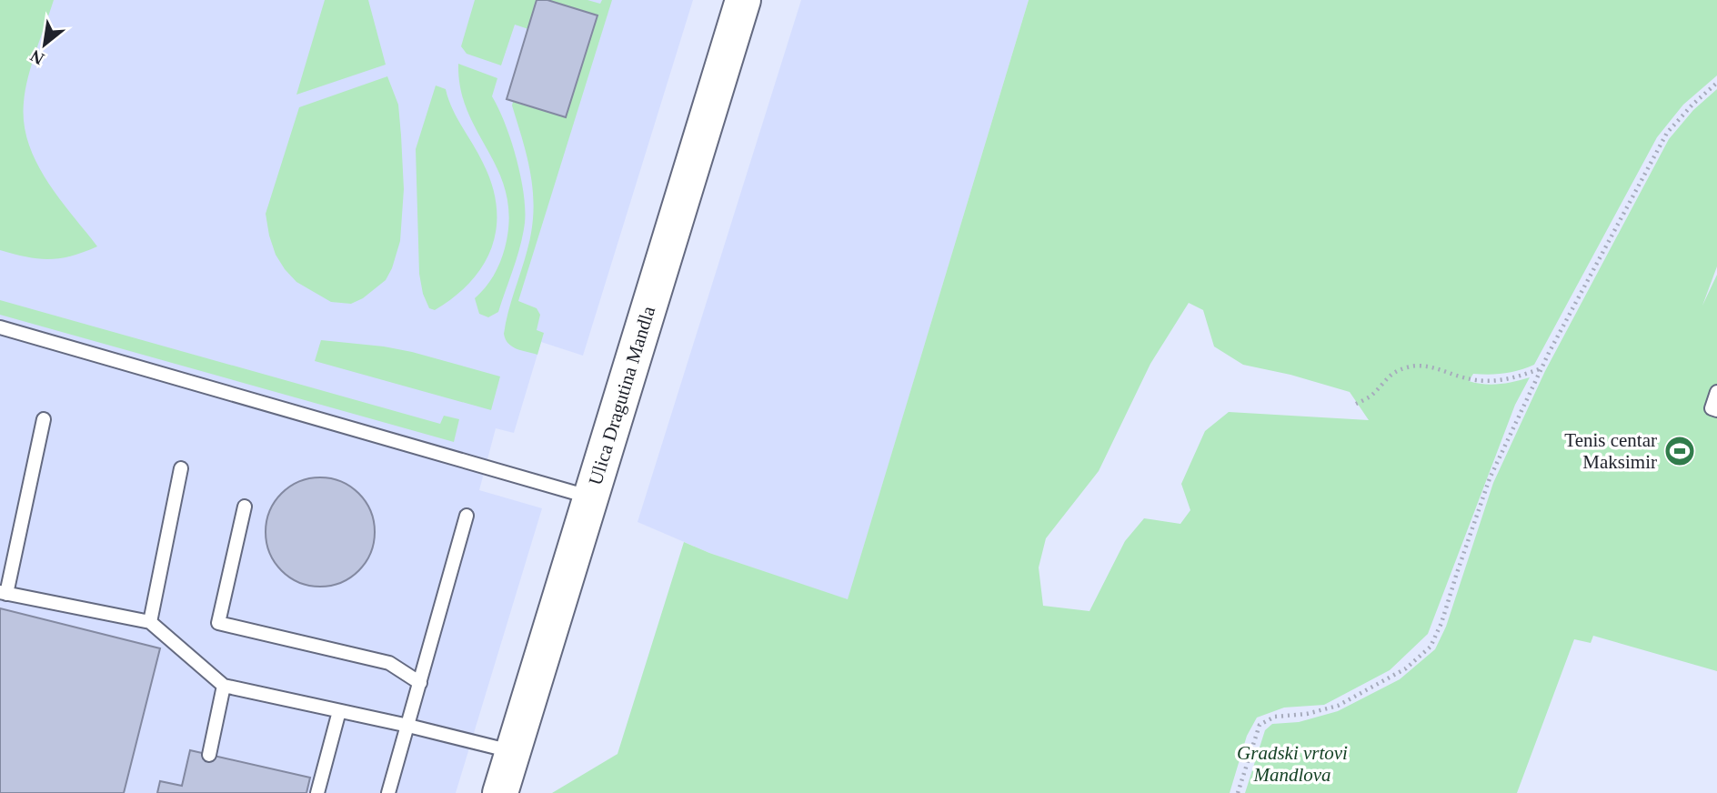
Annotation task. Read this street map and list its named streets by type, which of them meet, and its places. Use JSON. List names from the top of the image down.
{
  "streets": {
    "main road": ["Ulica Dragutina Mandla"]
  },
  "parks": ["Gradski vrtovi Mandlova"],
  "places": {
    "sports": ["Tenis centar Maksimir"]
  },
  "north": "bottom left"
}
